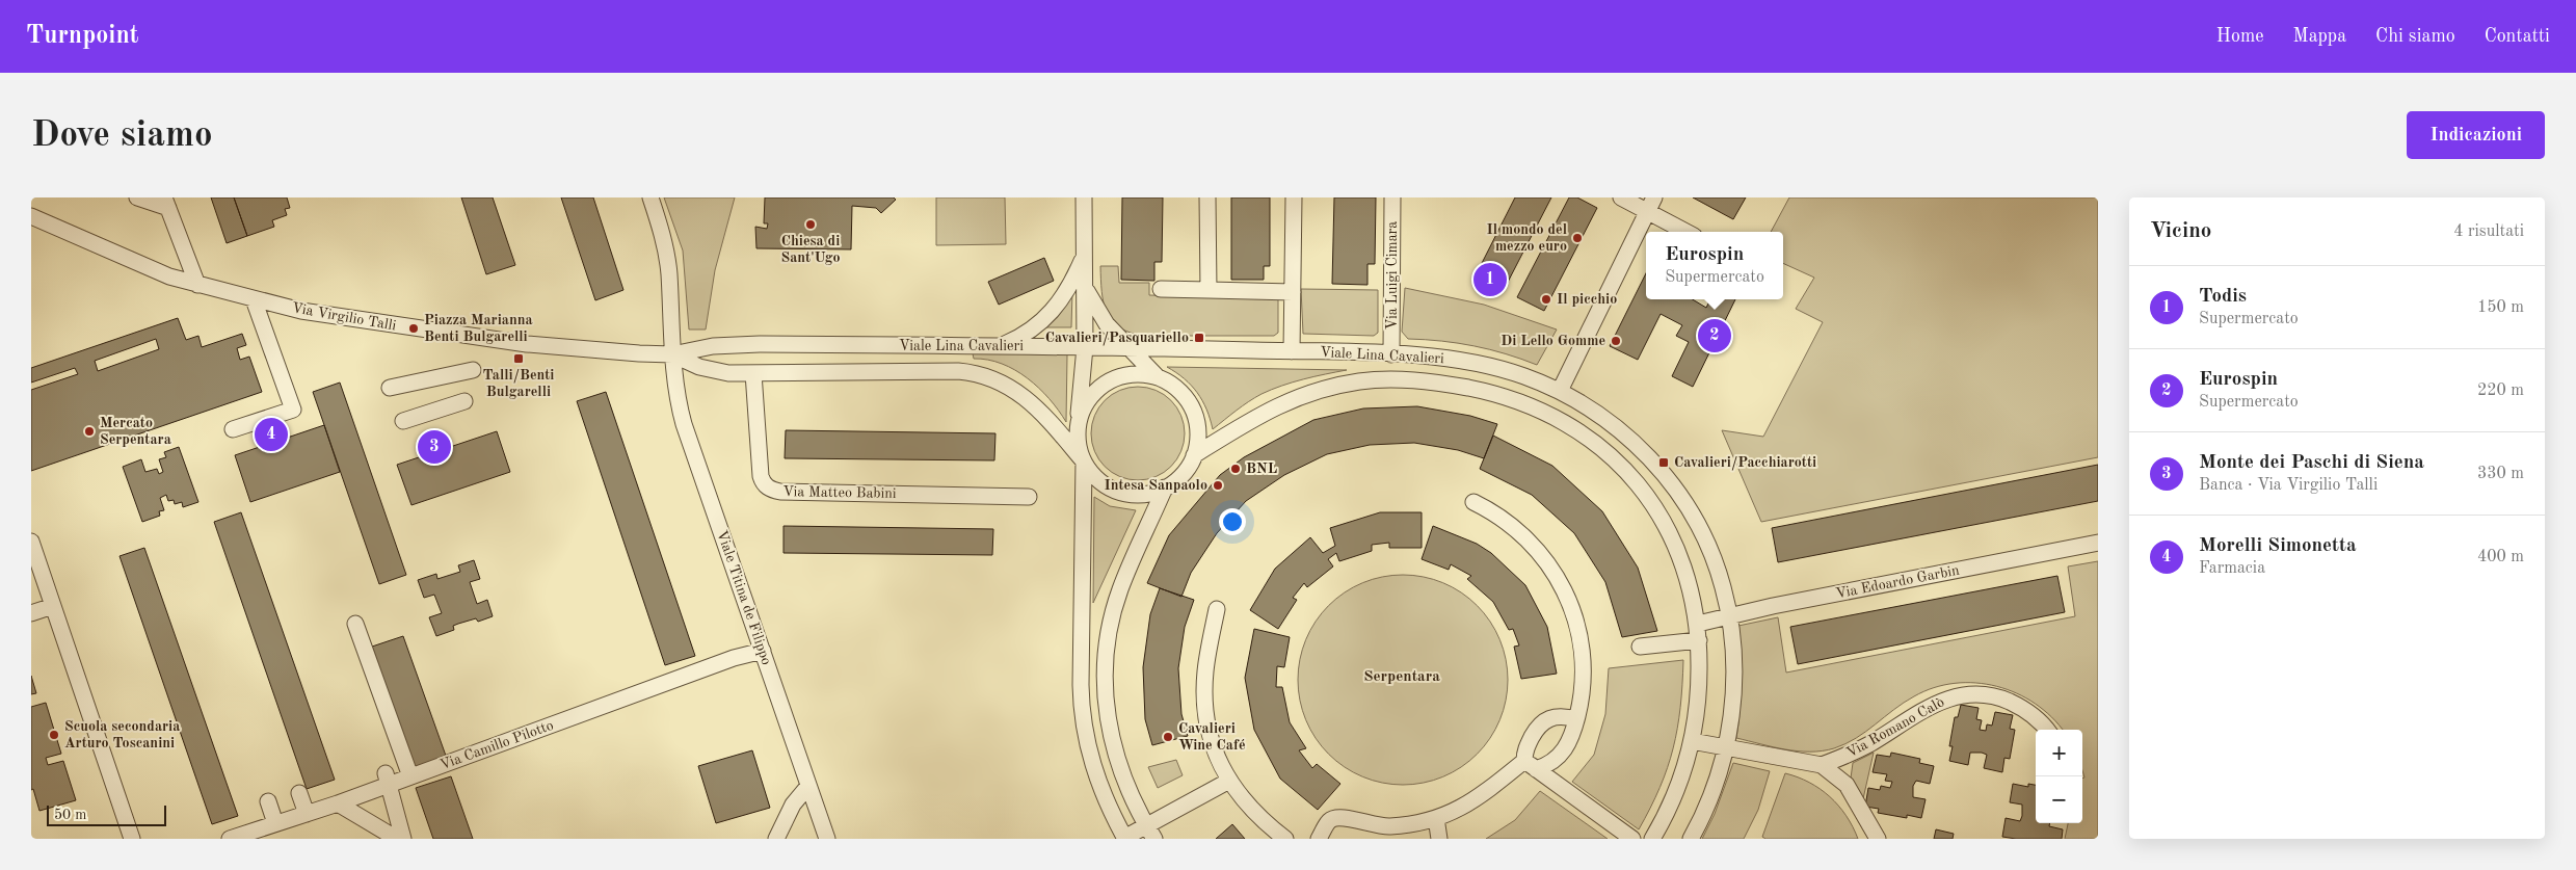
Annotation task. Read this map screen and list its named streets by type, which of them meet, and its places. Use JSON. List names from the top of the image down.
{
  "streets": {
    "street": [
      "Via Luigi Cimara",
      "Via Virgilio Talli",
      "Viale Lina Cavalieri",
      "Via Matteo Babini",
      "Via Edoardo Garbin",
      "Viale Titina de Filippo",
      "Via Romano Calò",
      "Via Camillo Pilotto"
    ]
  },
  "crossings": [
    ["Via Luigi Cimara", "Viale Lina Cavalieri"],
    ["Via Virgilio Talli", "Viale Lina Cavalieri"],
    ["Via Virgilio Talli", "Viale Titina de Filippo"],
    ["Viale Lina Cavalieri", "Via Matteo Babini"],
    ["Viale Lina Cavalieri", "Via Edoardo Garbin"],
    ["Viale Lina Cavalieri", "Viale Titina de Filippo"],
    ["Viale Lina Cavalieri", "Via Romano Calò"],
    ["Viale Titina de Filippo", "Via Camillo Pilotto"]
  ],
  "districts": ["Serpentara"],
  "places": {
    "other": [
      "Chiesa di Sant'Ugo",
      "Il mondo del mezzo euro",
      "Il picchio",
      "Piazza Marianna Benti Bulgarelli",
      "Di Lello Gomme",
      "Mercato Serpentara",
      "BNL",
      "Intesa Sanpaolo",
      "Scuola secondaria Arturo Toscanini",
      "Cavalieri Wine Café"
    ],
    "transit": ["Cavalieri/Pasquariello", "Talli/Benti Bulgarelli", "Cavalieri/Pacchiarotti"]
  },
  "scale_bar": "50 m",
  "page": {
    "header": "Turnpoint",
    "nav": [
      "Home",
      "Mappa",
      "Chi siamo",
      "Contatti"
    ],
    "buttons": "Indicazioni",
    "title": "Dove siamo",
    "heading": ["Vicino", "4 risultati"],
    "popup": ["Eurospin", "Supermercato"],
    "pins": [
      "1",
      "2",
      "4",
      "3"
    ],
    "list": [
      {
        "mark": "1",
        "name": "Todis",
        "note": "Supermercato",
        "value": "150 m"
      },
      {
        "mark": "2",
        "name": "Eurospin",
        "note": "Supermercato",
        "value": "220 m"
      },
      {
        "mark": "3",
        "name": "Monte dei Paschi di Siena",
        "note": "Banca · Via Virgilio Talli",
        "value": "330 m"
      },
      {
        "mark": "4",
        "name": "Morelli Simonetta",
        "note": "Farmacia",
        "value": "400 m"
      }
    ],
    "map_buttons": ["+", "−"],
    "scale": "50 m"
  }
}
